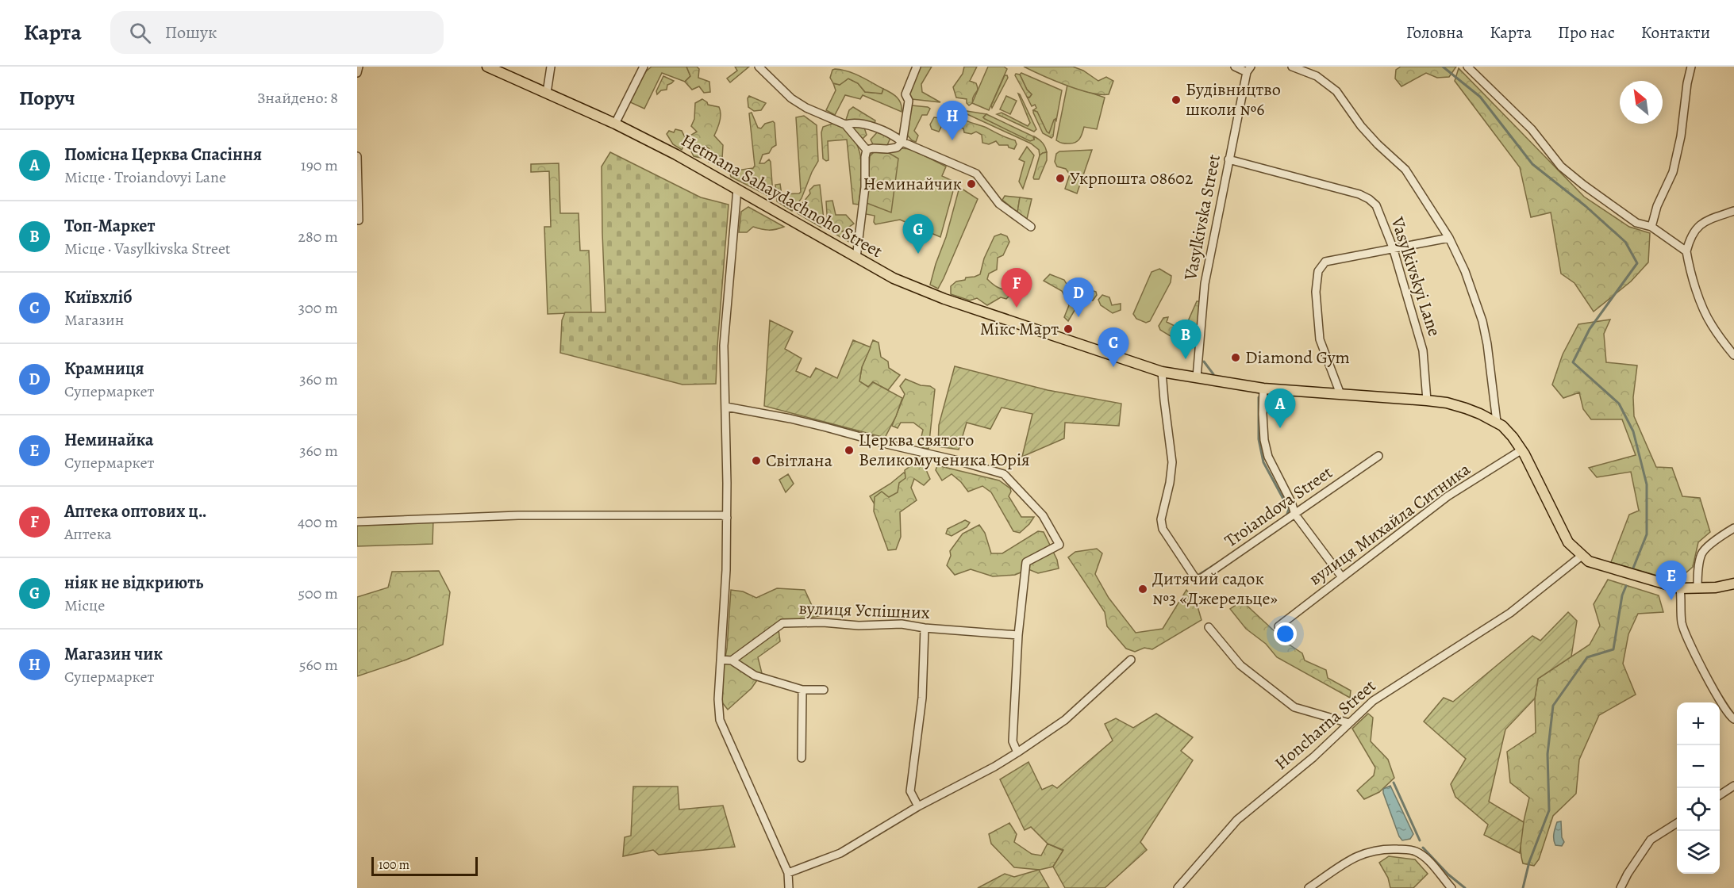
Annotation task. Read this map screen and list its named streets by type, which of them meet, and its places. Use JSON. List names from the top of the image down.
{
  "streets": {
    "main road": ["Hetmana Sahaydachnoho Street"],
    "street": [
      "Vasylkivska Street",
      "Vasylkivskyi Lane",
      "Troiandova Street",
      "вулиця Михайла Ситника",
      "вулиця Успішних",
      "Honcharna Street"
    ]
  },
  "crossings": [
    ["Hetmana Sahaydachnoho Street", "Vasylkivska Street"],
    ["Hetmana Sahaydachnoho Street", "Vasylkivskyi Lane"],
    ["Hetmana Sahaydachnoho Street", "Troiandova Street"],
    ["Hetmana Sahaydachnoho Street", "вулиця Михайла Ситника"],
    ["Hetmana Sahaydachnoho Street", "Honcharna Street"],
    ["Vasylkivska Street", "Vasylkivskyi Lane"]
  ],
  "places": [
    "Будівництво школи №6",
    "Укрпошта 08602",
    "Неминайчик",
    "Мікс Март",
    "Diamond Gym",
    "Церква святого Великомученика Юрія",
    "Світлана",
    "Дитячий садок №3 «Джерельце»"
  ],
  "scale_bar": "100 m",
  "north": "top left",
  "page": {
    "header": "Карта",
    "search": "Пошук",
    "nav": [
      "Головна",
      "Карта",
      "Про нас",
      "Контакти"
    ],
    "heading": ["Поруч", "Знайдено: 8"],
    "pins": [
      "H",
      "G",
      "F",
      "D",
      "B",
      "C",
      "A",
      "E"
    ],
    "list": [
      {
        "mark": "A",
        "name": "Помісна Церква Спасіння",
        "note": "Місце · Troiandovyi Lane",
        "value": "190 m"
      },
      {
        "mark": "B",
        "name": "Топ-Маркет",
        "note": "Місце · Vasylkivska Street",
        "value": "280 m"
      },
      {
        "mark": "C",
        "name": "Київхліб",
        "note": "Магазин",
        "value": "300 m"
      },
      {
        "mark": "D",
        "name": "Крамниця",
        "note": "Супермаркет",
        "value": "360 m"
      },
      {
        "mark": "E",
        "name": "Неминайка",
        "note": "Супермаркет",
        "value": "360 m"
      },
      {
        "mark": "F",
        "name": "Аптека оптових ц‥",
        "note": "Аптека",
        "value": "400 m"
      },
      {
        "mark": "G",
        "name": "ніяк не відкриють",
        "note": "Місце",
        "value": "500 m"
      },
      {
        "mark": "H",
        "name": "Магазин чик",
        "note": "Супермаркет",
        "value": "560 m"
      }
    ],
    "map_buttons": ["+", "−"],
    "scale": "100 m"
  }
}
